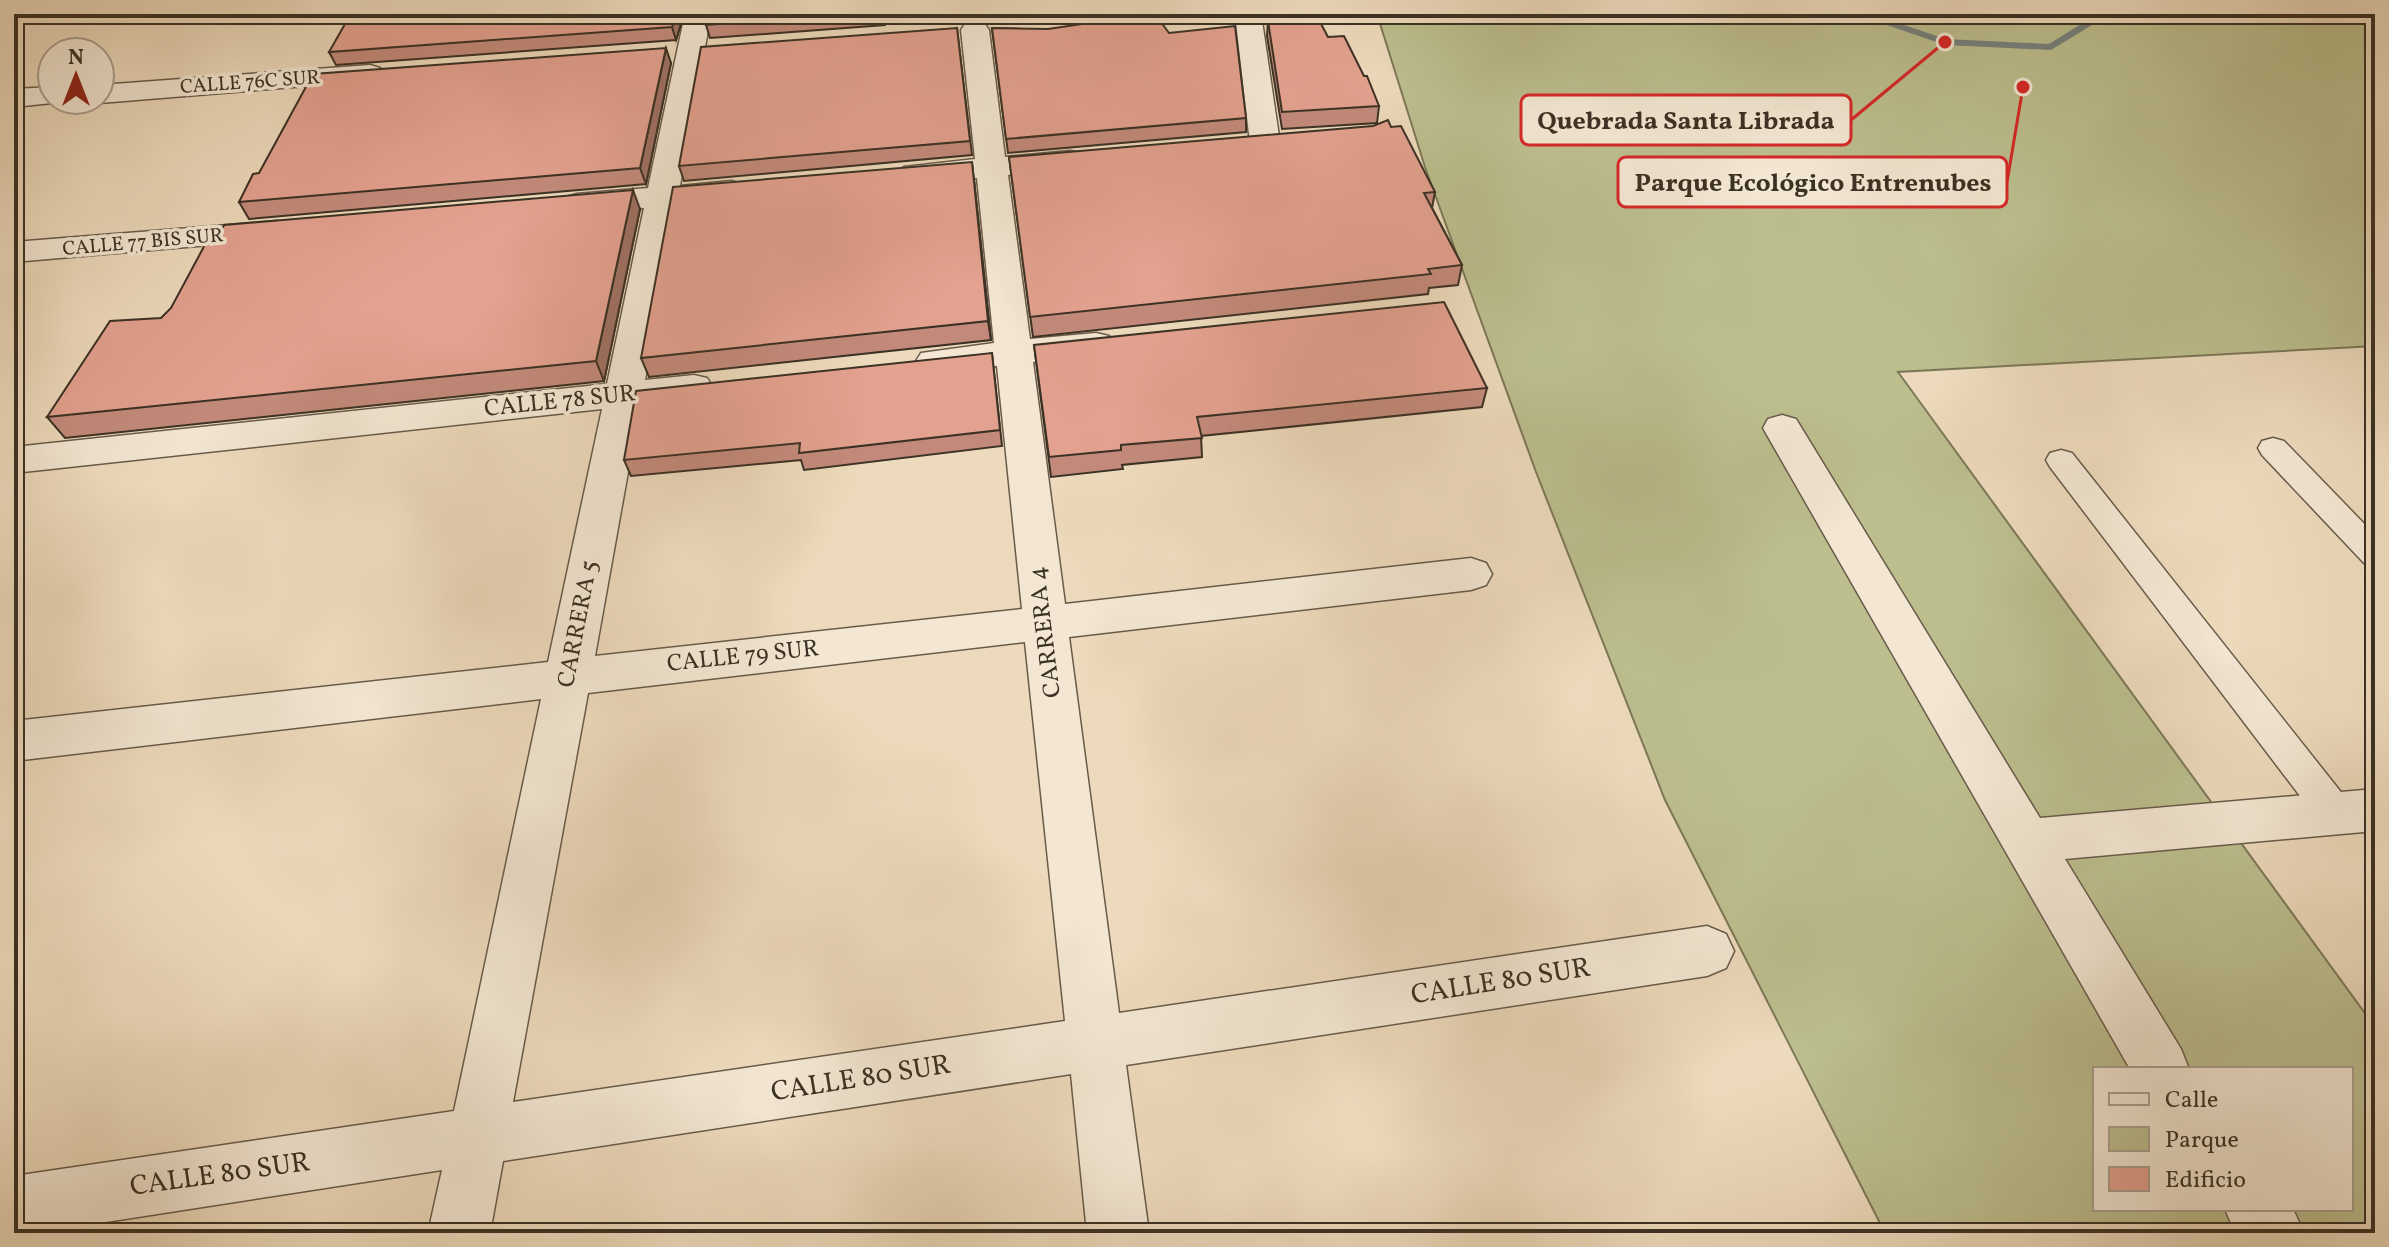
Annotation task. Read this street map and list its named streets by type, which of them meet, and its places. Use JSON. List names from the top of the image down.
{
  "streets": {
    "street": [
      "CALLE 76C SUR",
      "CALLE 77 BIS SUR",
      "CALLE 78 SUR",
      "CARRERA 5",
      "CARRERA 4",
      "CALLE 79 SUR",
      "CALLE 80 SUR"
    ]
  },
  "crossings": [
    ["CALLE 78 SUR", "CARRERA 5"],
    ["CARRERA 5", "CALLE 79 SUR"],
    ["CARRERA 5", "CALLE 80 SUR"],
    ["CARRERA 4", "CALLE 79 SUR"],
    ["CARRERA 4", "CALLE 80 SUR"]
  ],
  "places": ["Quebrada Santa Librada", "Parque Ecológico Entrenubes"],
  "legend": ["Calle", "Parque", "Edificio"],
  "north": "top"
}
